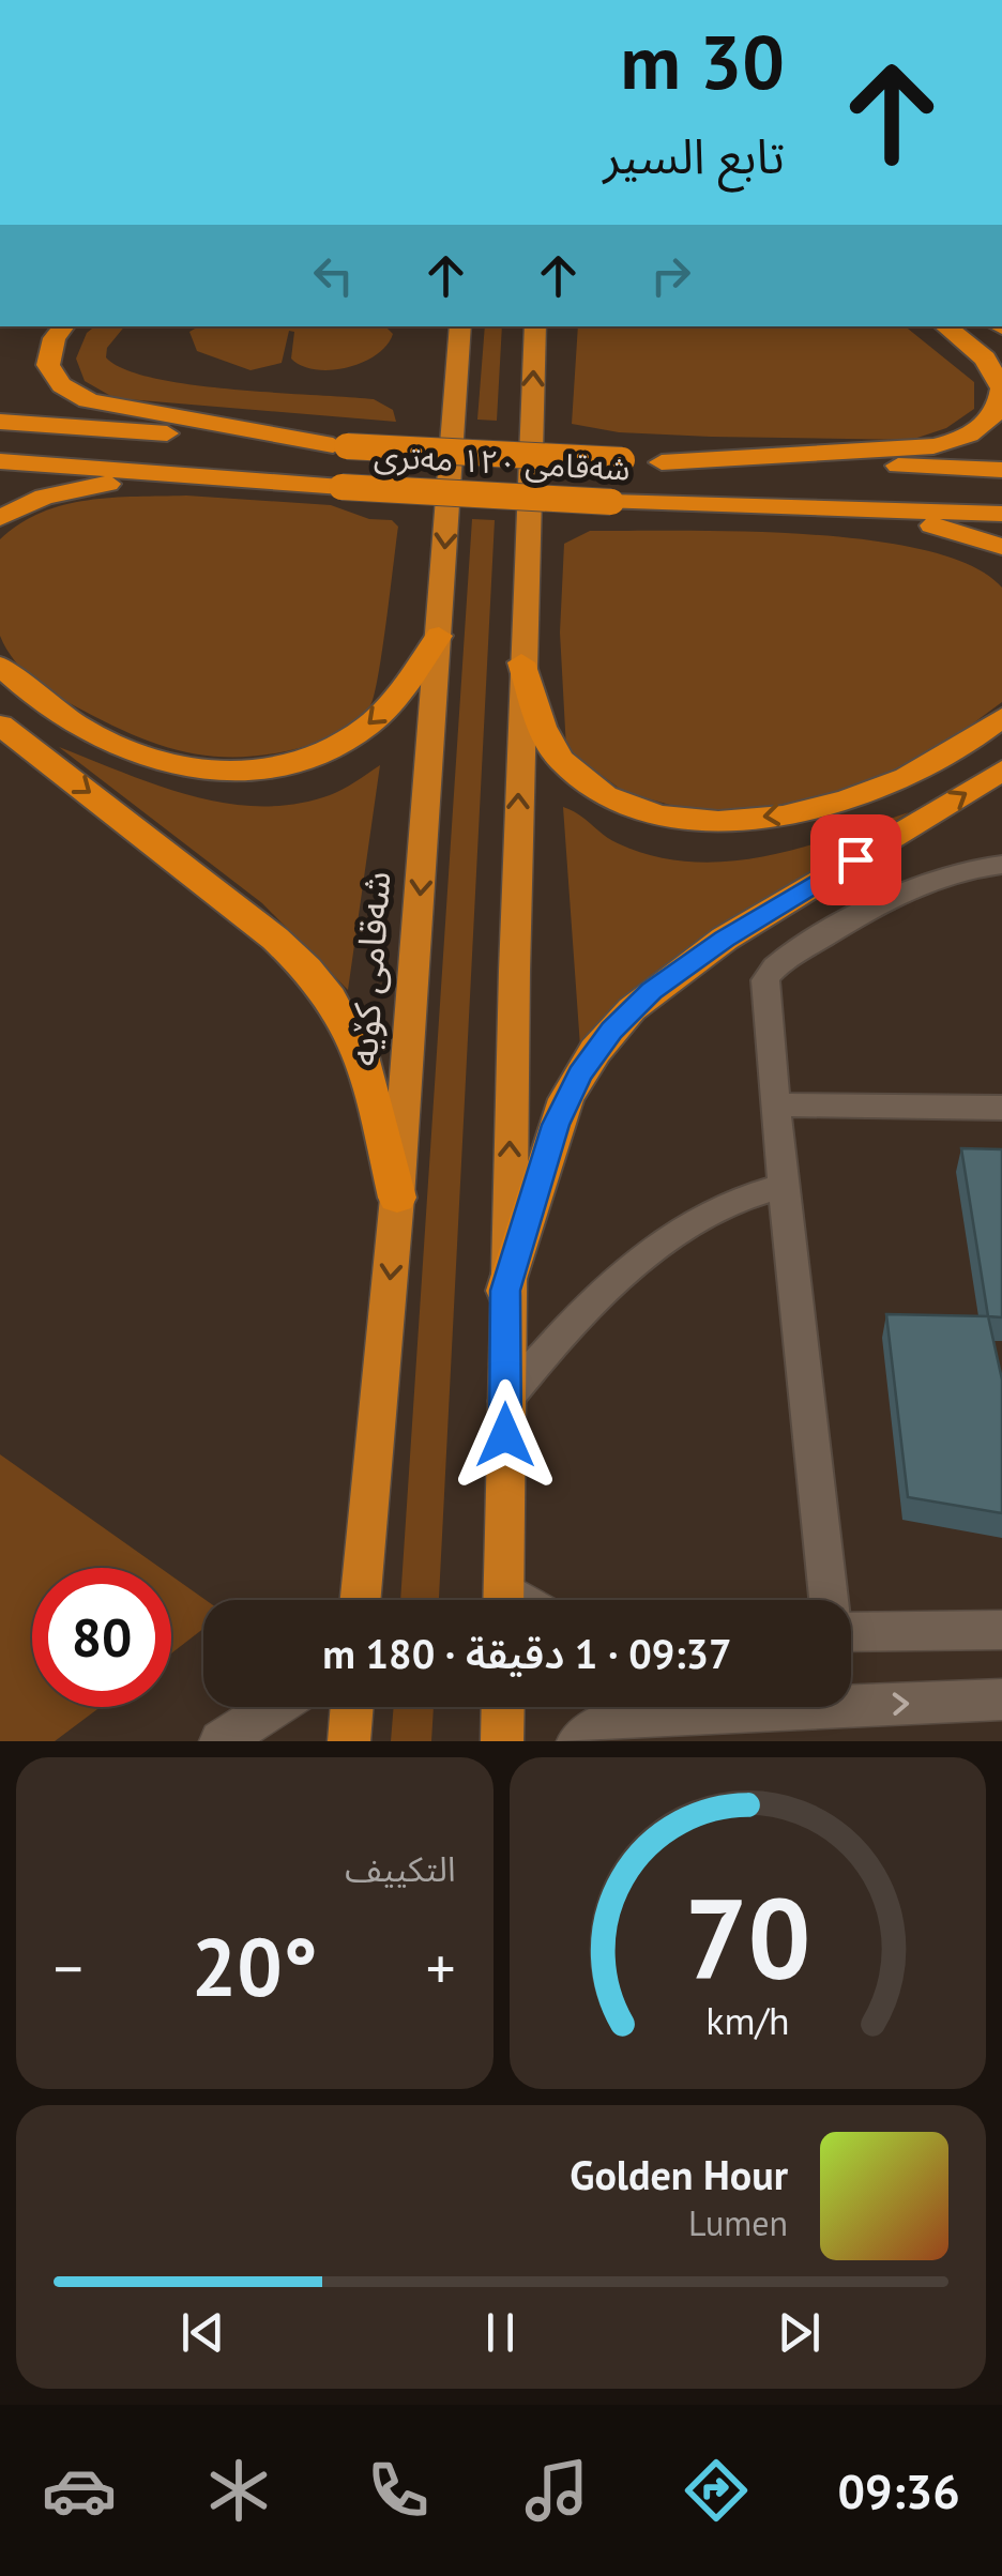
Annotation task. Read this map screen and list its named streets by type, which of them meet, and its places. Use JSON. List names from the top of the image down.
{
  "streets": {
    "highway": ["شەقامی ١٢٠ مەتری", "شەقامی کۆیە"]
  },
  "page": {
    "turn": ["30 m", "تابع السير"],
    "limit": "80",
    "trip": "09:37 · 1 دقيقة · 180 m",
    "tile": "التكييف",
    "heat": ["−", "20°", "+"],
    "song": ["Golden Hour", "Lumen"],
    "tabs": "09:36",
    "gauge": ["70", "km/h"]
  }
}
